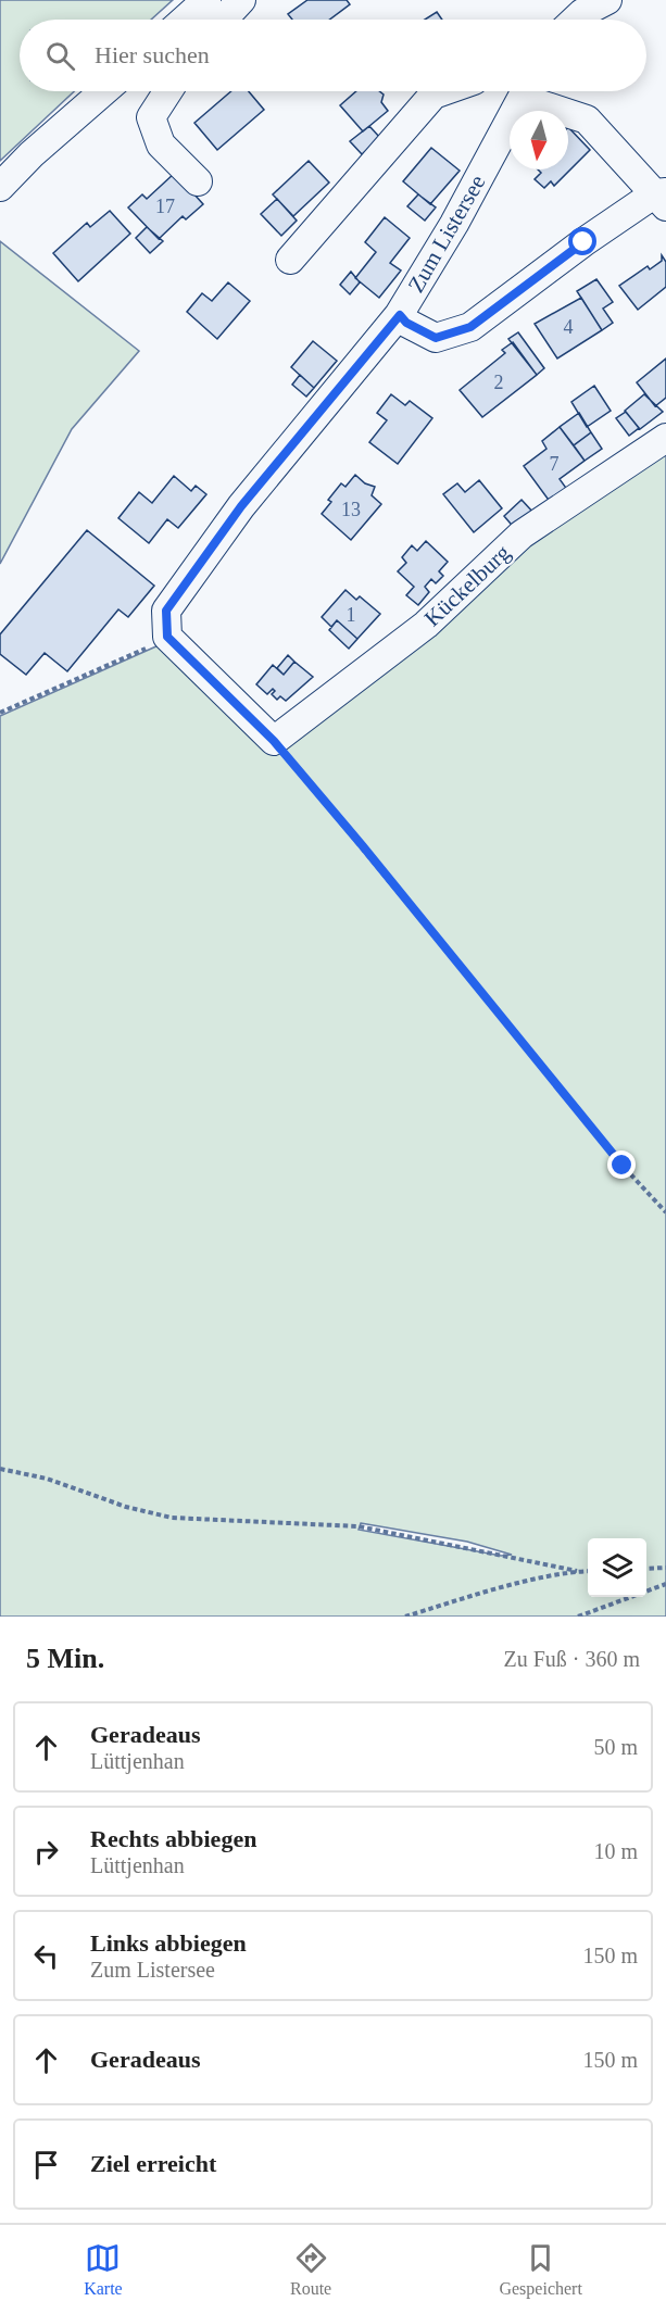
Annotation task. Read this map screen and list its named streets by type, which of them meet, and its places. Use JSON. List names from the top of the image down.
{
  "streets": {
    "street": ["Zum Listersee", "Kückelburg"]
  },
  "house_numbers": [
    "17",
    "4",
    "2",
    "7",
    "13",
    "1"
  ],
  "north": "bottom",
  "page": {
    "search": "Hier suchen",
    "heading": ["5 Min.", "Zu Fuß · 360 m"],
    "list": [
      ["Geradeaus", "Lüttjenhan", "50 m"],
      ["Rechts abbiegen", "Lüttjenhan", "10 m"],
      ["Links abbiegen", "Zum Listersee", "150 m"],
      ["Geradeaus", "150 m"],
      "Ziel erreicht"
    ],
    "nav": ["Karte", "Route", "Gespeichert"]
  }
}
